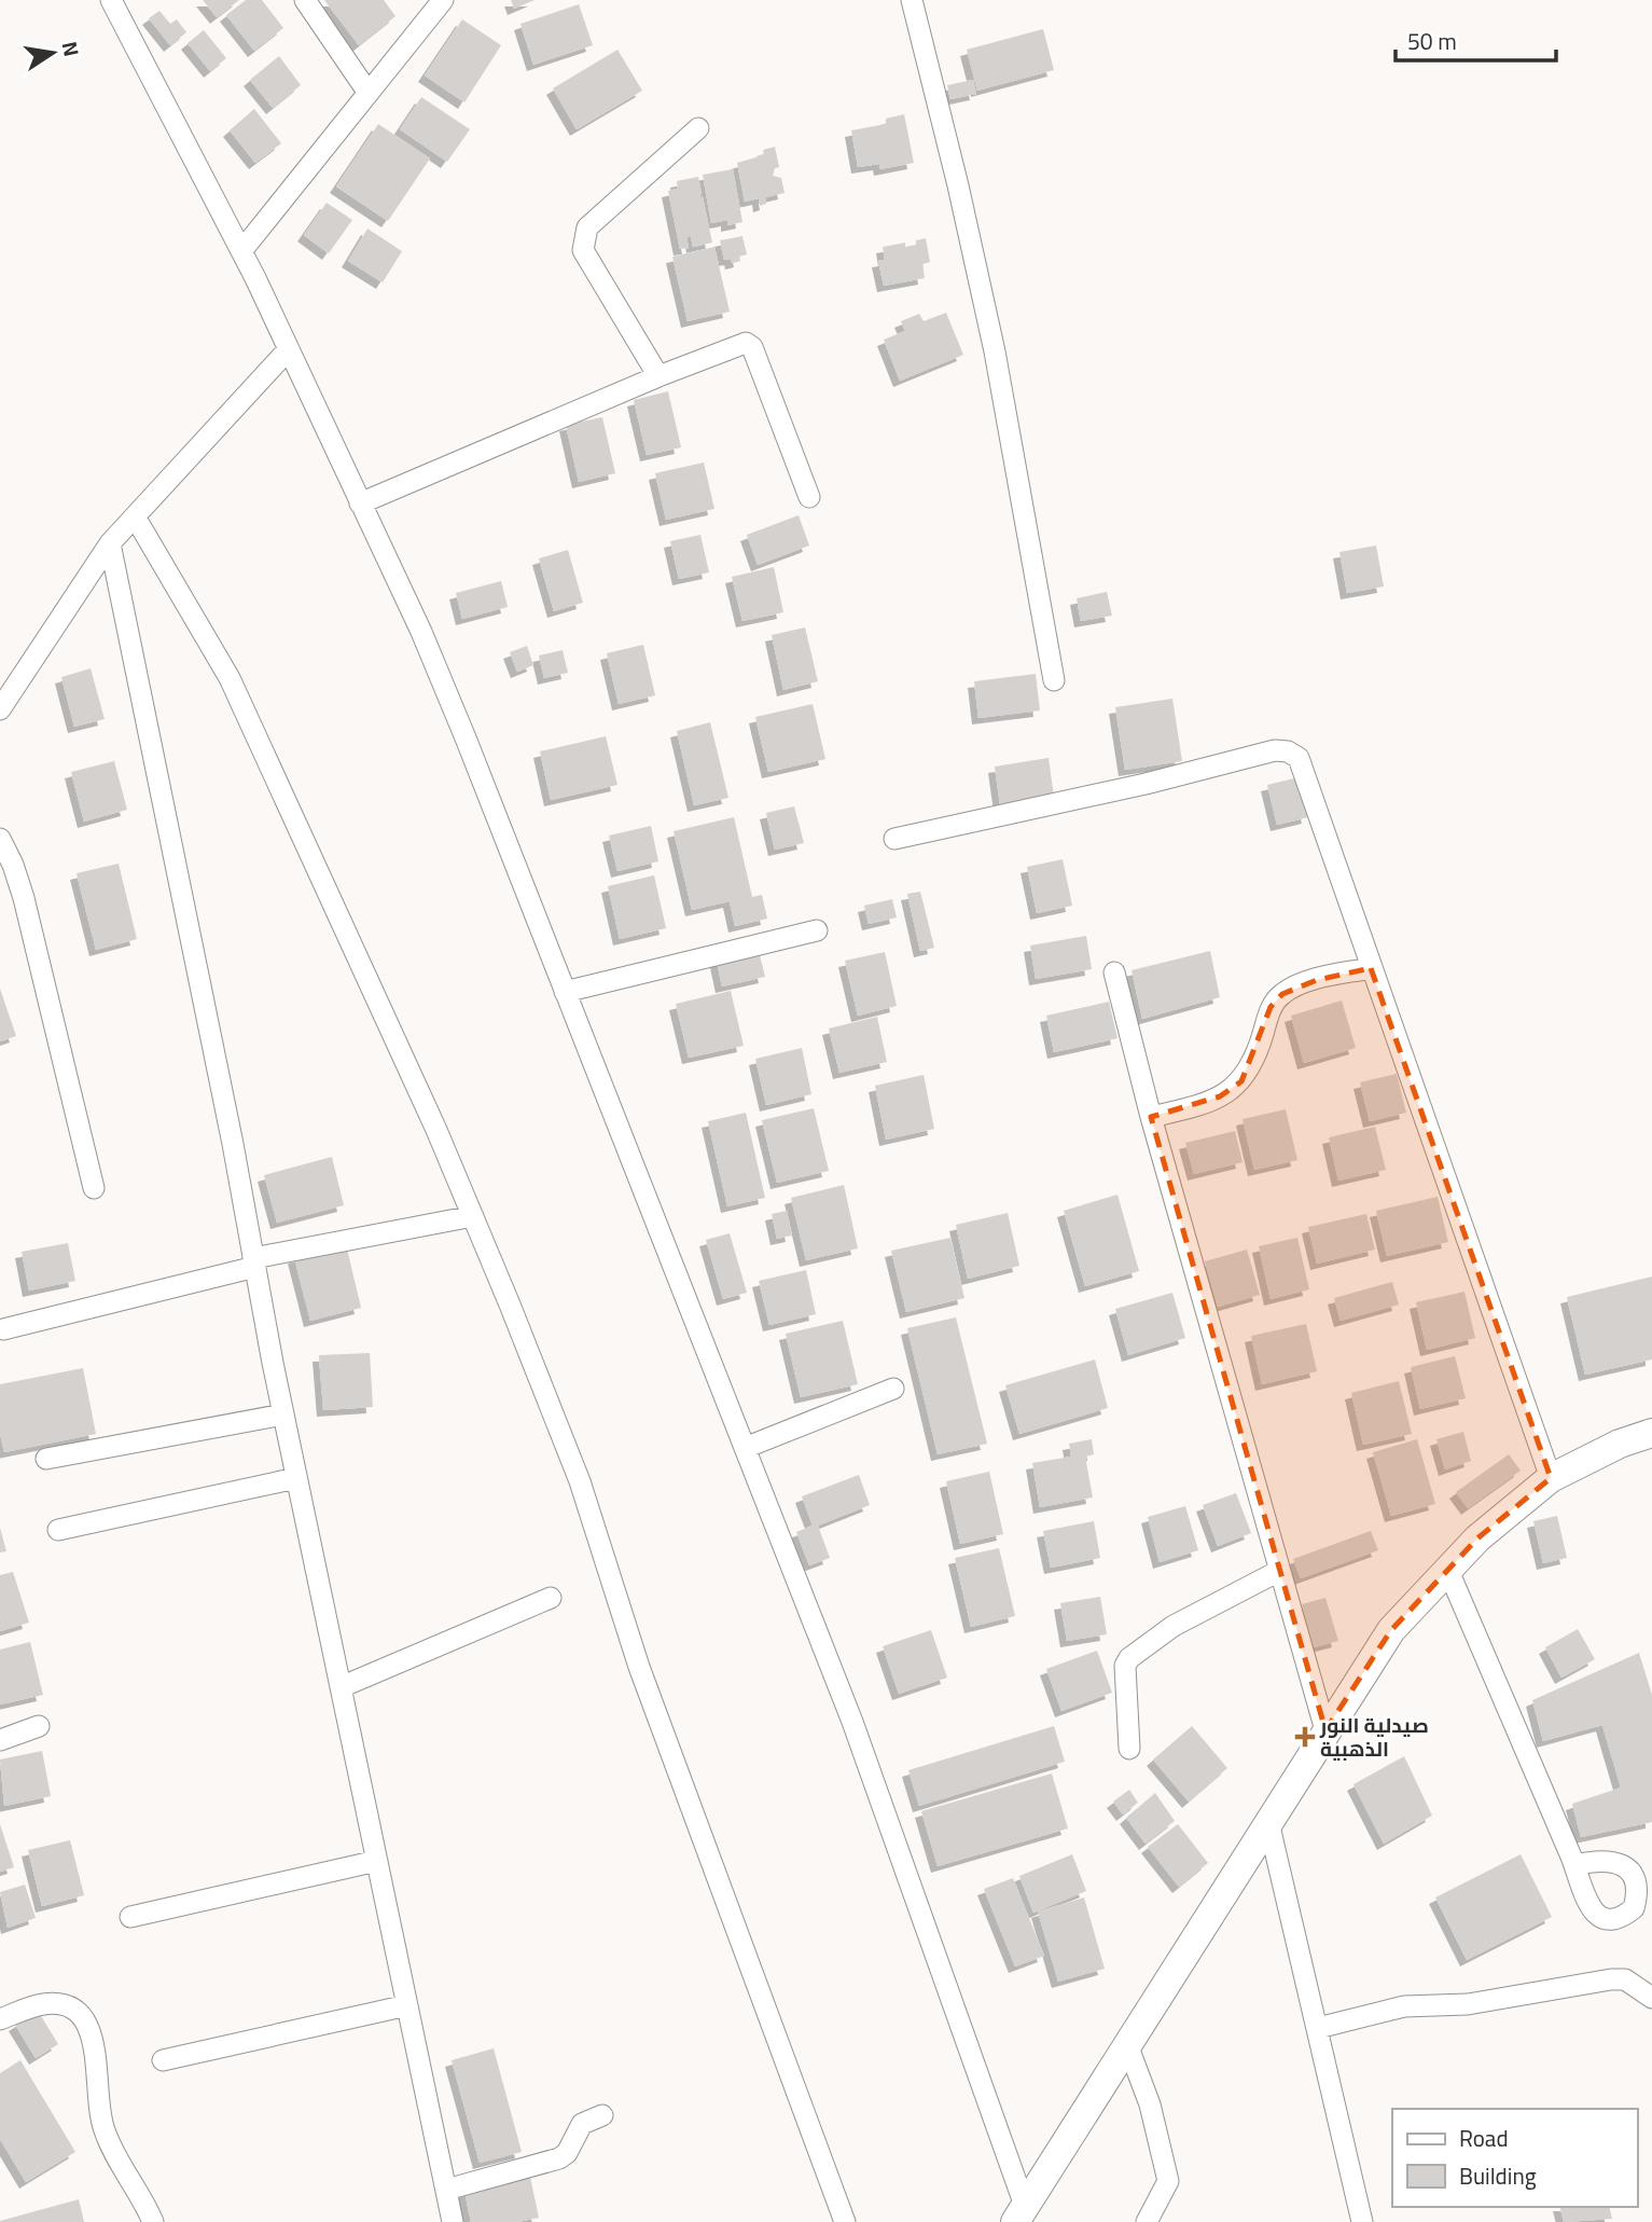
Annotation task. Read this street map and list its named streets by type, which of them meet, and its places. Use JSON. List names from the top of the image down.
{
  "places": {
    "health": ["صيدلية النور الذهبية"]
  },
  "legend": ["Road", "Building"],
  "scale_bar": "50 m",
  "north": "right"
}
